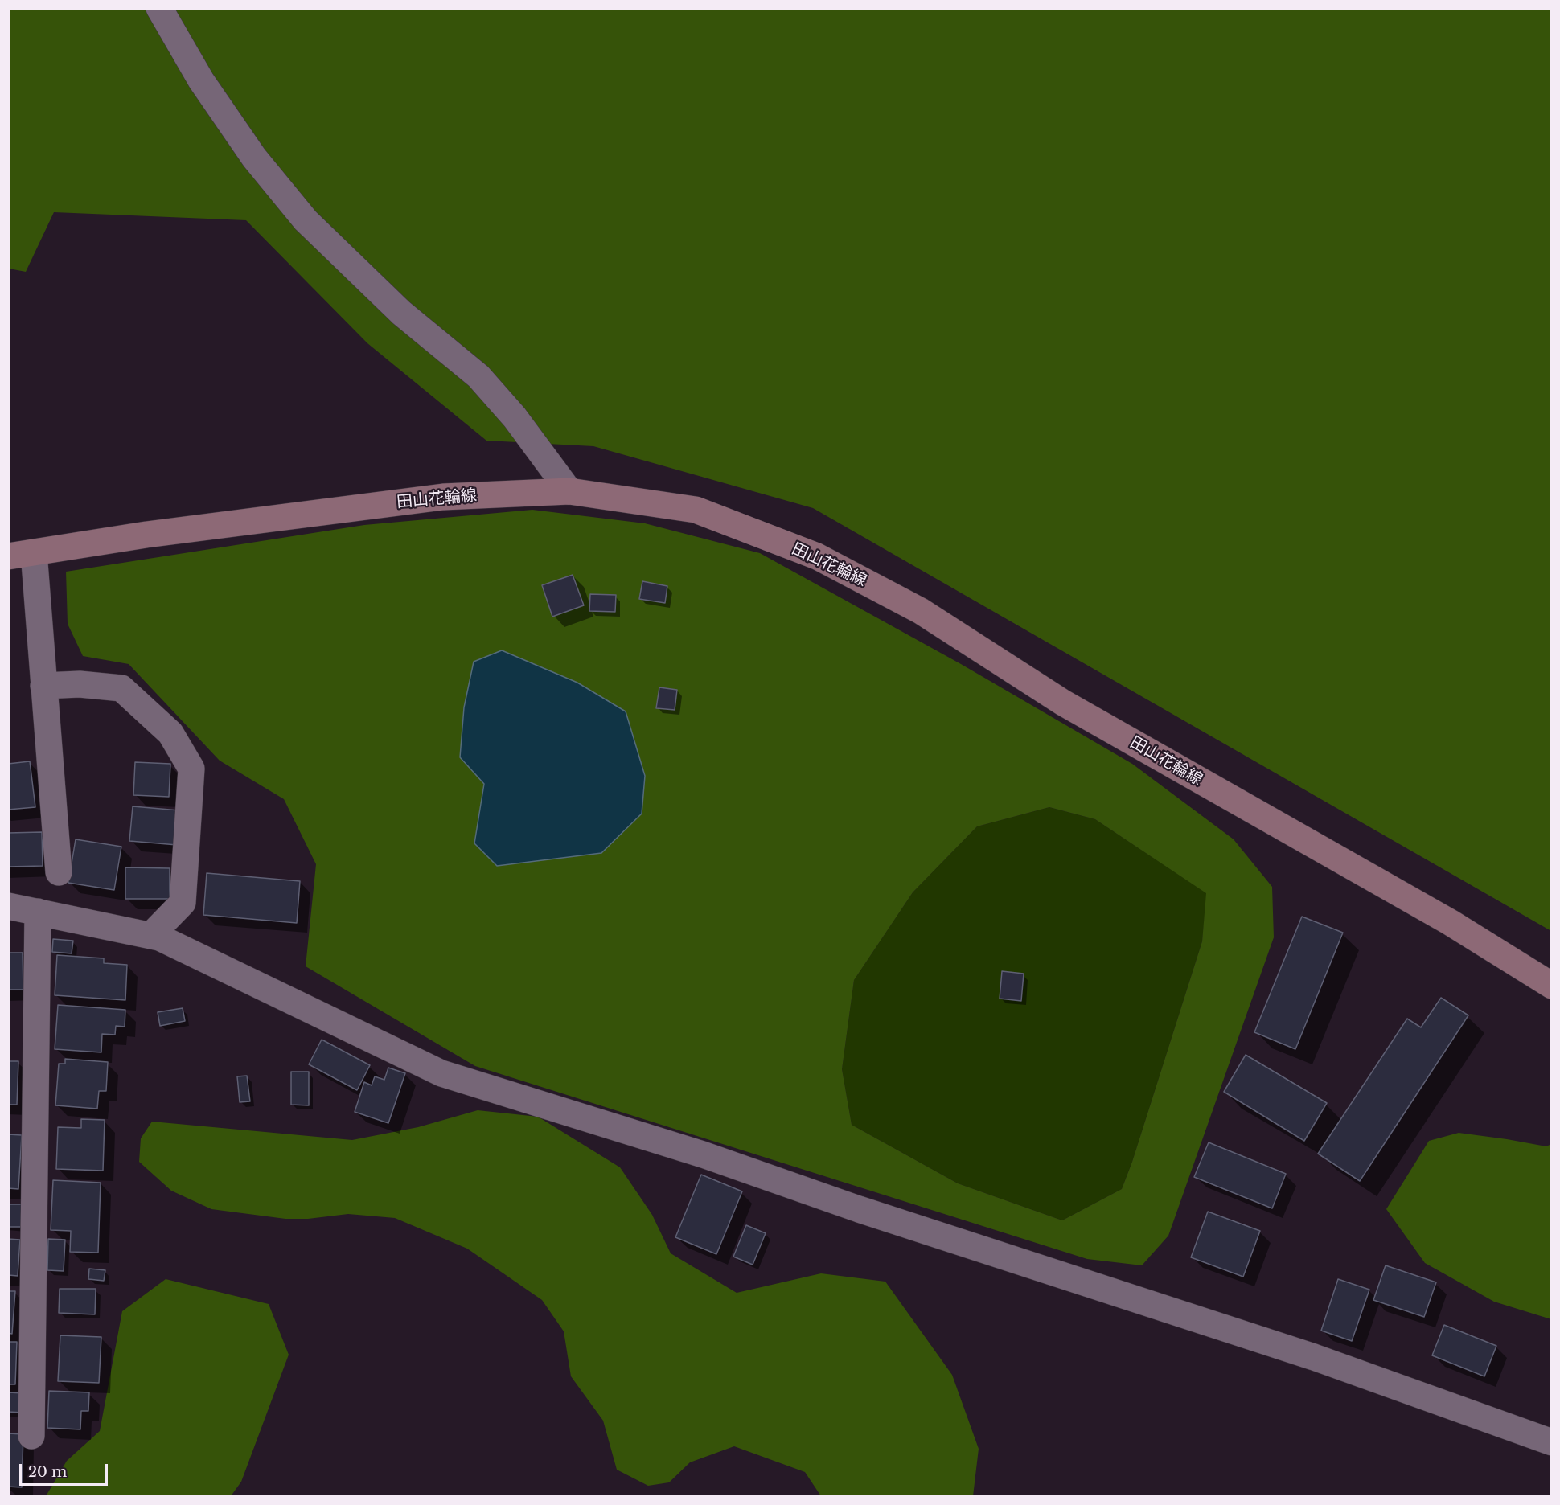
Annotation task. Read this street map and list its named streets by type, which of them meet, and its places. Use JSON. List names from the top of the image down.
{
  "streets": {
    "main road": ["田山花輪線"]
  },
  "scale_bar": "20 m"
}
